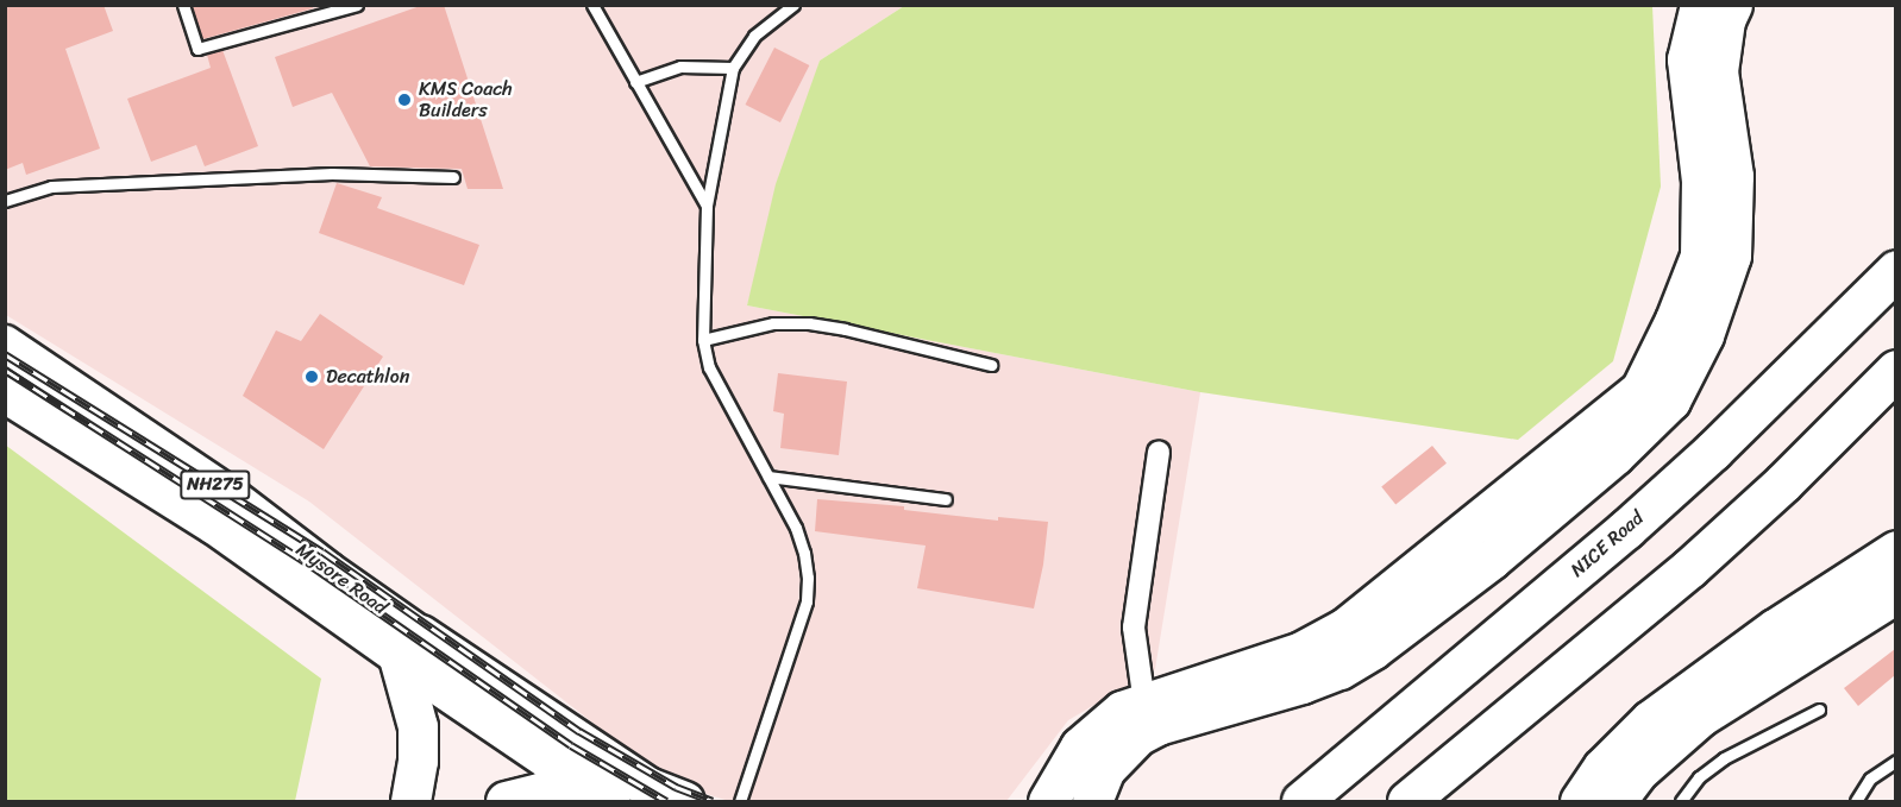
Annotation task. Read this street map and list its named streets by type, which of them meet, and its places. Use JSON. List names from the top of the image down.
{
  "streets": {
    "highway": ["NH275", "NICE Road", "Mysore Road"]
  },
  "places": ["KMS Coach Builders", "Decathlon"]
}
